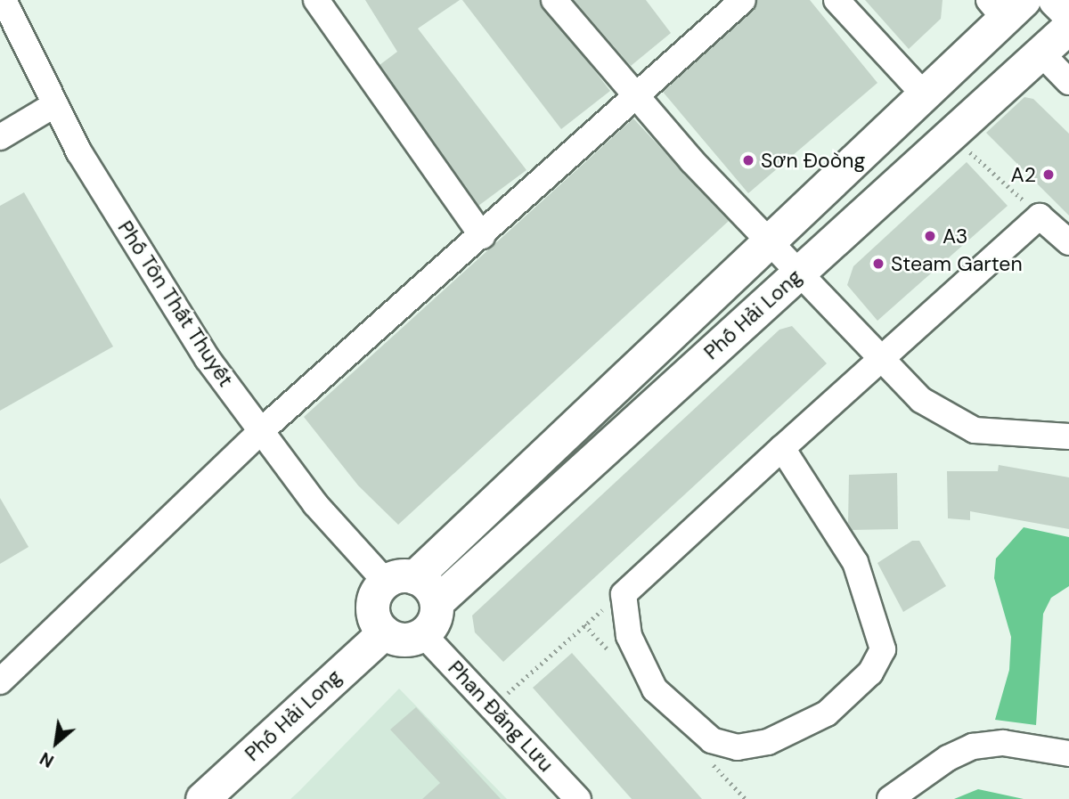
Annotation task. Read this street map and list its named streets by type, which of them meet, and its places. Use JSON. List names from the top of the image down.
{
  "streets": {
    "street": ["Phố Tôn Thất Thuyết", "Phố Hải Long", "Phan Đăng Lưu"]
  },
  "crossings": [
    ["Phố Tôn Thất Thuyết", "Phố Hải Long"],
    ["Phố Tôn Thất Thuyết", "Phan Đăng Lưu"],
    ["Phố Hải Long", "Phan Đăng Lưu"]
  ],
  "places": [
    "Sơn Đoòng",
    "A2",
    "A3",
    "Steam Garten"
  ],
  "north": "bottom left"
}
